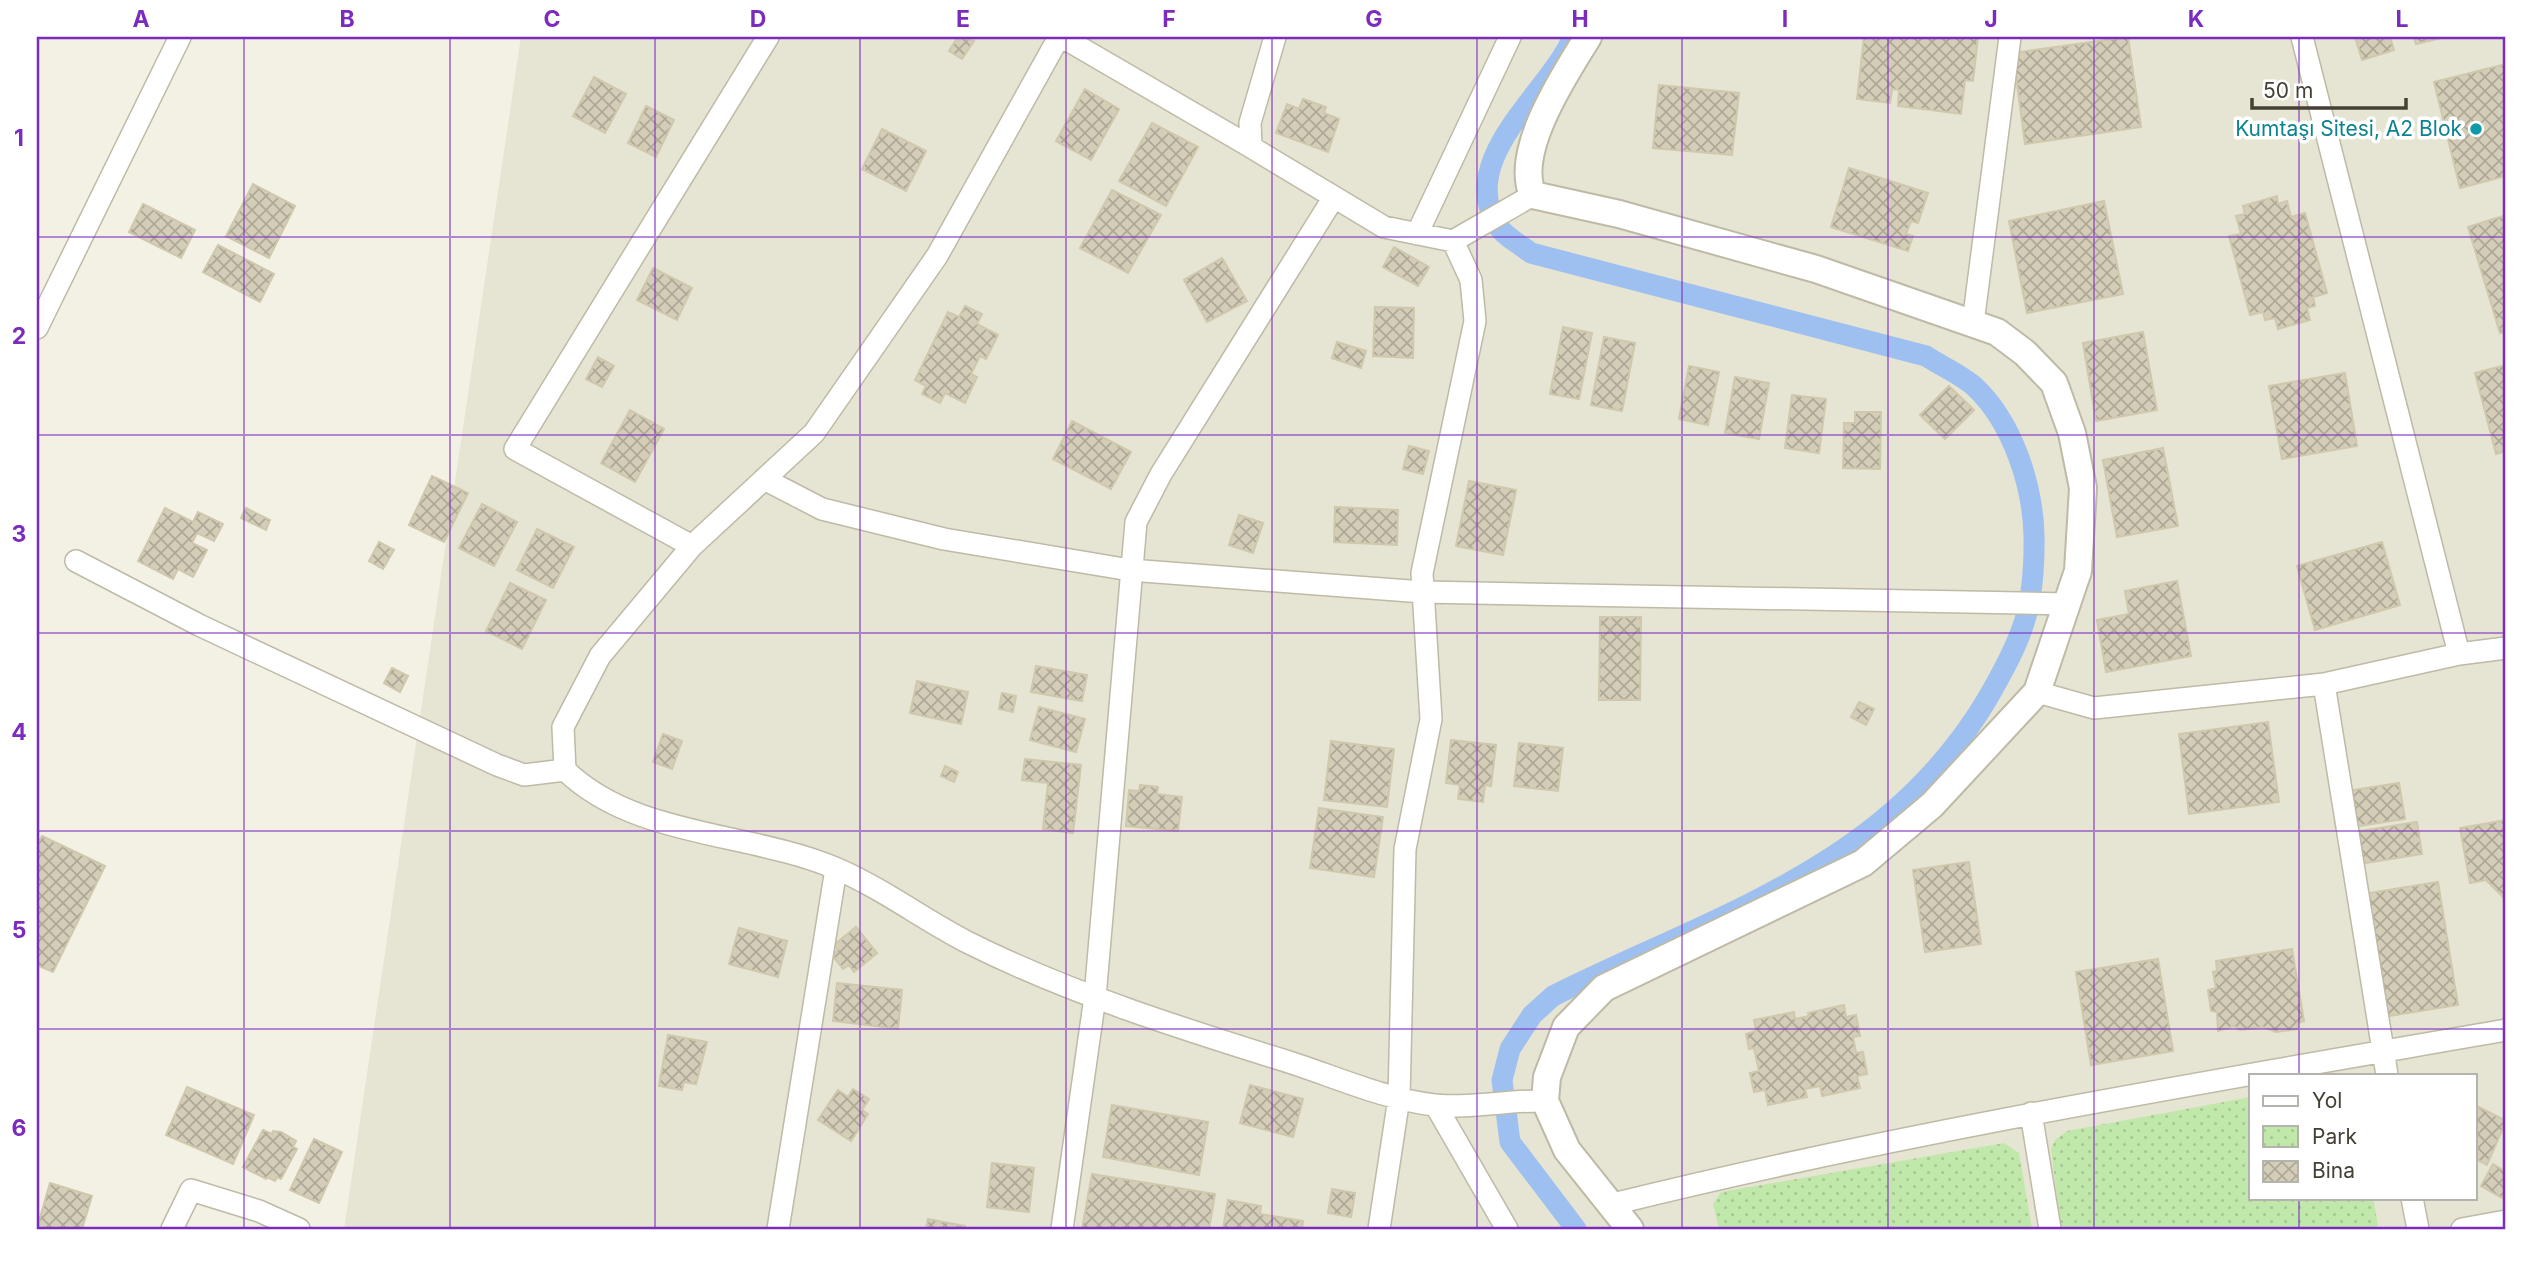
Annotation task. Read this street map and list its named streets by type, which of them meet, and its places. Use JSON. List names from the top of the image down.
{
  "places": ["Kumtaşı Sitesi, A2 Blok"],
  "legend": ["Yol", "Park", "Bina"],
  "scale_bar": "50 m",
  "grid": {
    "columns": [
      "A",
      "B",
      "C",
      "D",
      "E",
      "F",
      "G",
      "H",
      "I",
      "J",
      "K",
      "L"
    ],
    "rows": [
      "1",
      "2",
      "3",
      "4",
      "5",
      "6"
    ]
  }
}
